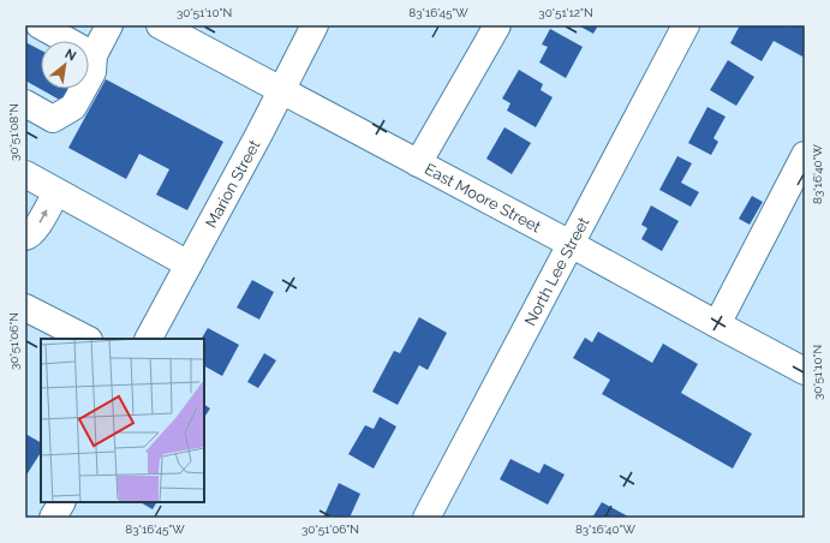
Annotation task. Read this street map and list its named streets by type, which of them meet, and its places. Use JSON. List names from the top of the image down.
{
  "streets": {
    "street": ["Marion Street", "East Moore Street", "North Lee Street"]
  },
  "crossings": [
    ["Marion Street", "East Moore Street"],
    ["East Moore Street", "North Lee Street"]
  ],
  "north": "top right",
  "coordinates": [
    "30°51'10\"N",
    "83°16'45\"W",
    "30°51'12\"N",
    "30°51'08\"N",
    "83°16'40\"W",
    "30°51'06\"N"
  ]
}
